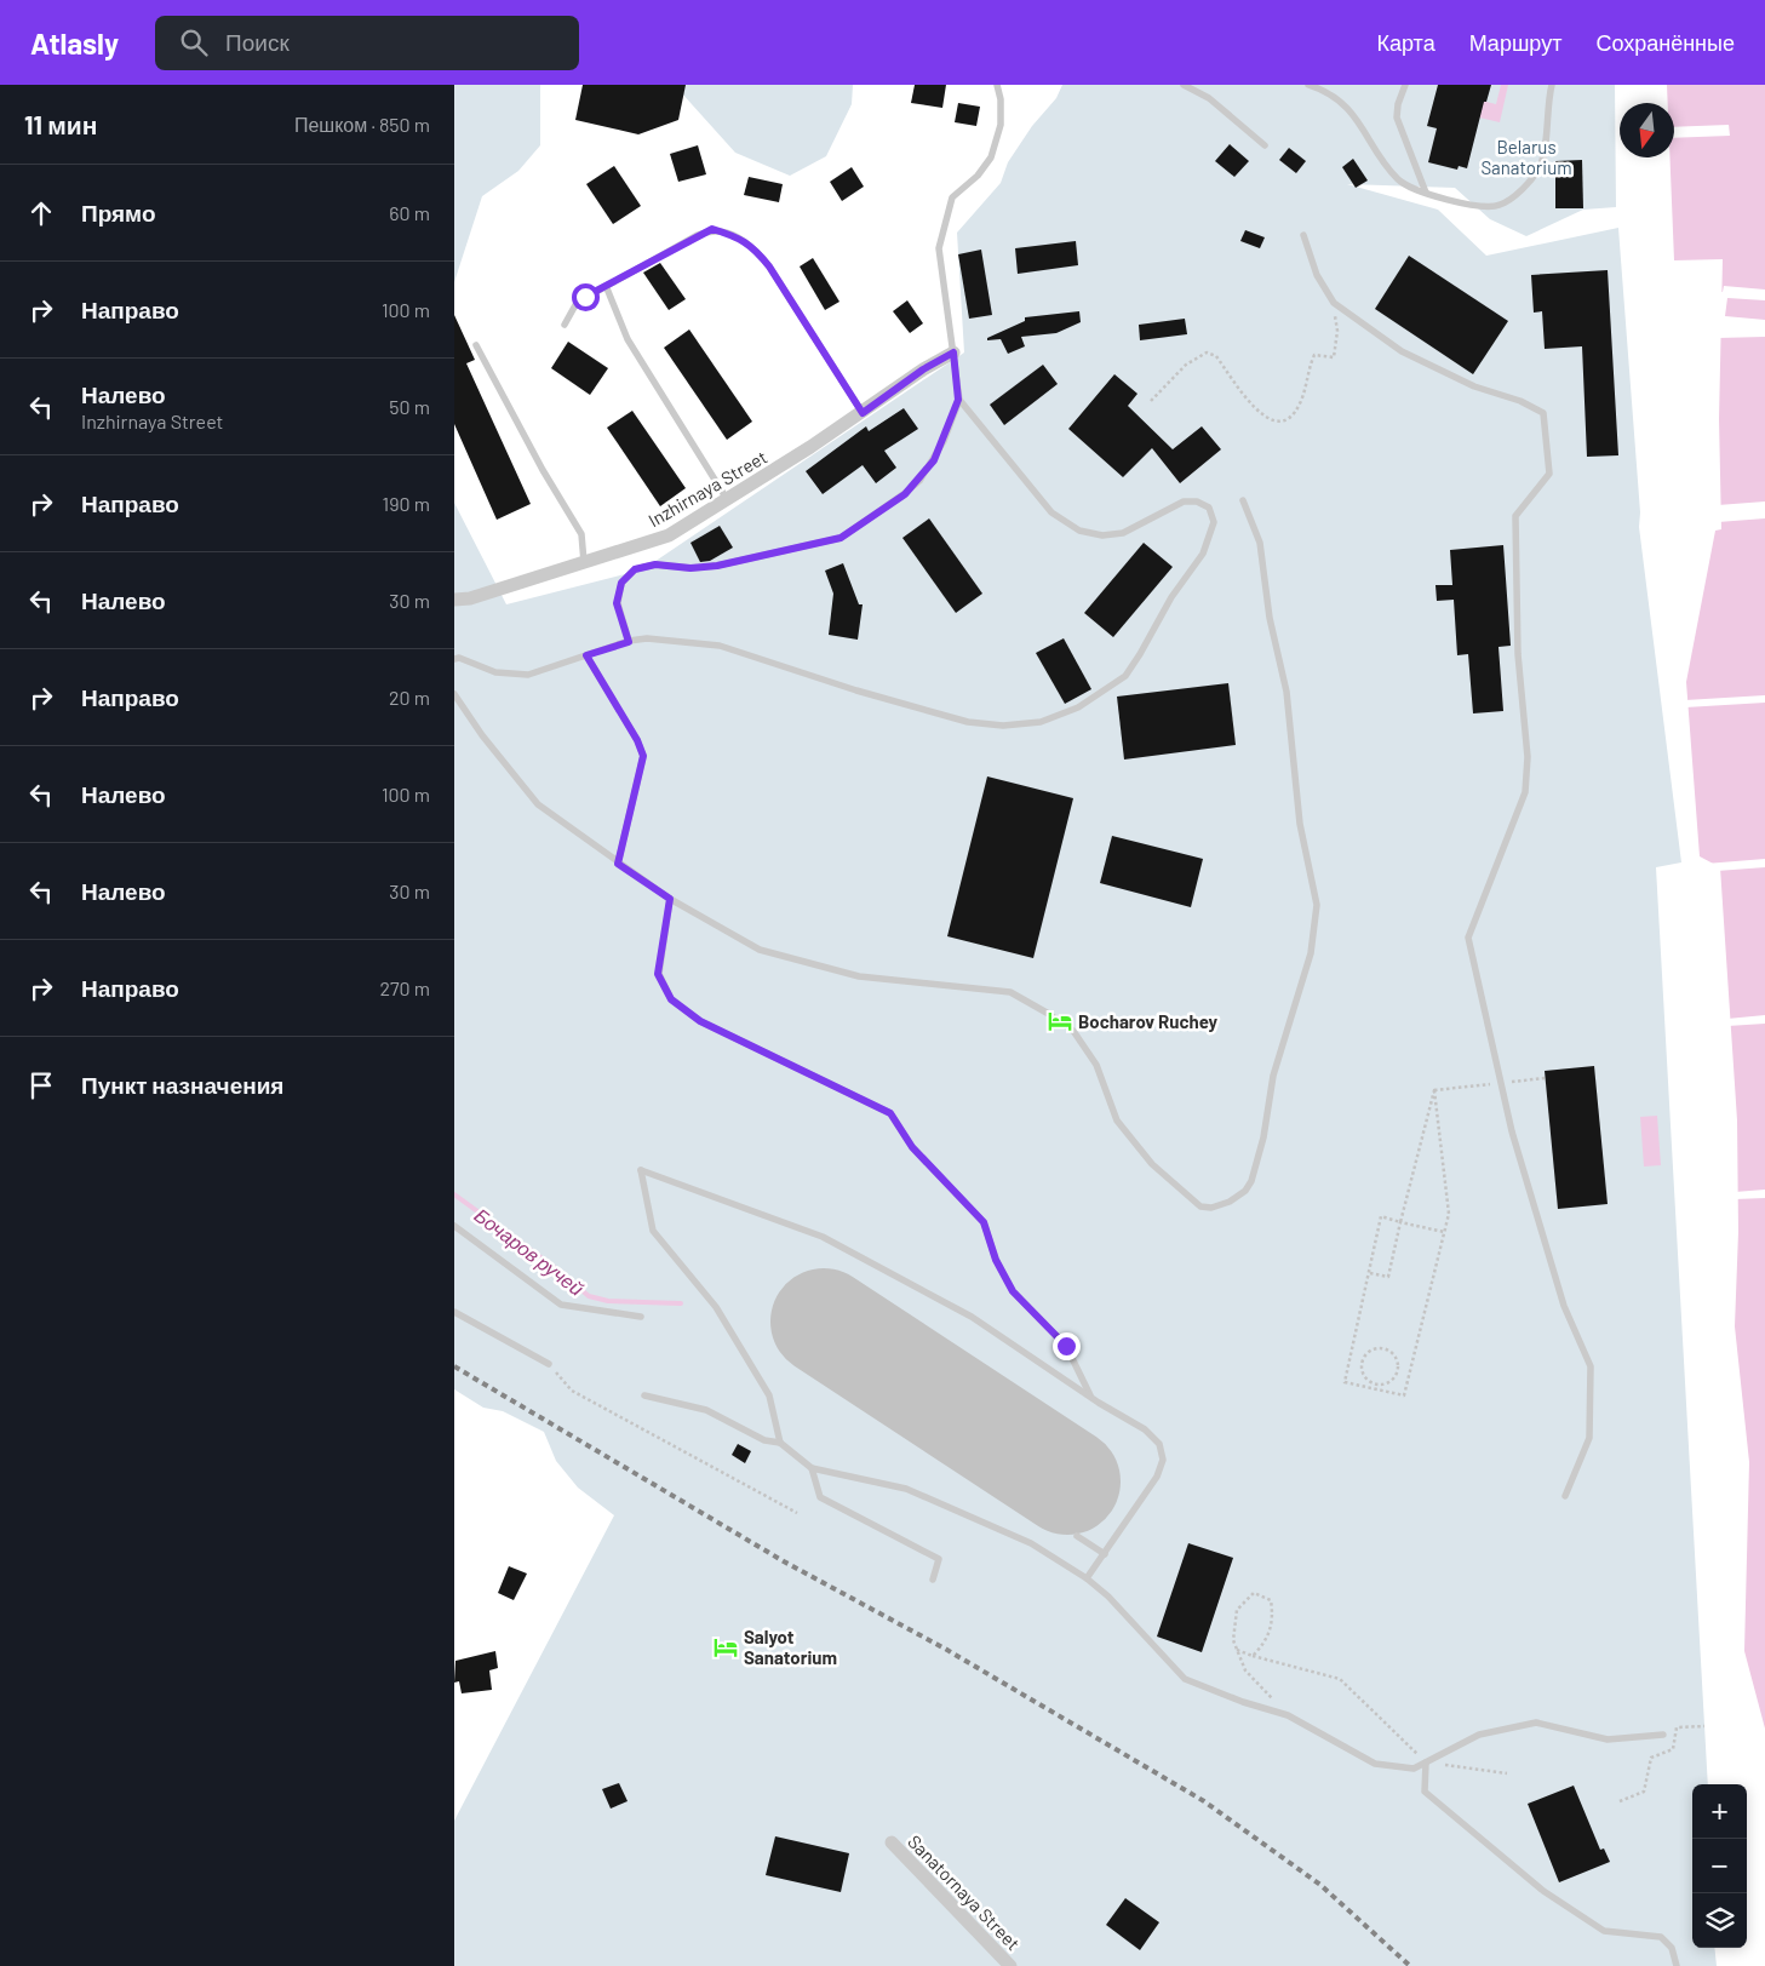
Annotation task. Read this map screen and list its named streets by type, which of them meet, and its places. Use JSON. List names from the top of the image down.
{
  "streets": {
    "street": ["Inzhirnaya Street", "Sanatornaya Street"]
  },
  "water": ["Бочаров ручей"],
  "parks": ["Belarus Sanatorium"],
  "places": {
    "hotel": ["Bocharov Ruchey", "Salyot Sanatorium"]
  },
  "north": "bottom",
  "page": {
    "header": "Atlasly",
    "search": "Поиск",
    "nav": ["Карта", "Маршрут", "Сохранённые"],
    "heading": ["11 мин", "Пешком · 850 m"],
    "list": [
      ["Прямо", "60 m"],
      ["Направо", "100 m"],
      ["Налево", "Inzhirnaya Street", "50 m"],
      ["Направо", "190 m"],
      ["Налево", "30 m"],
      ["Направо", "20 m"],
      ["Налево", "100 m"],
      ["Налево", "30 m"],
      ["Направо", "270 m"],
      "Пункт назначения"
    ],
    "map_buttons": ["+", "−"]
  }
}
